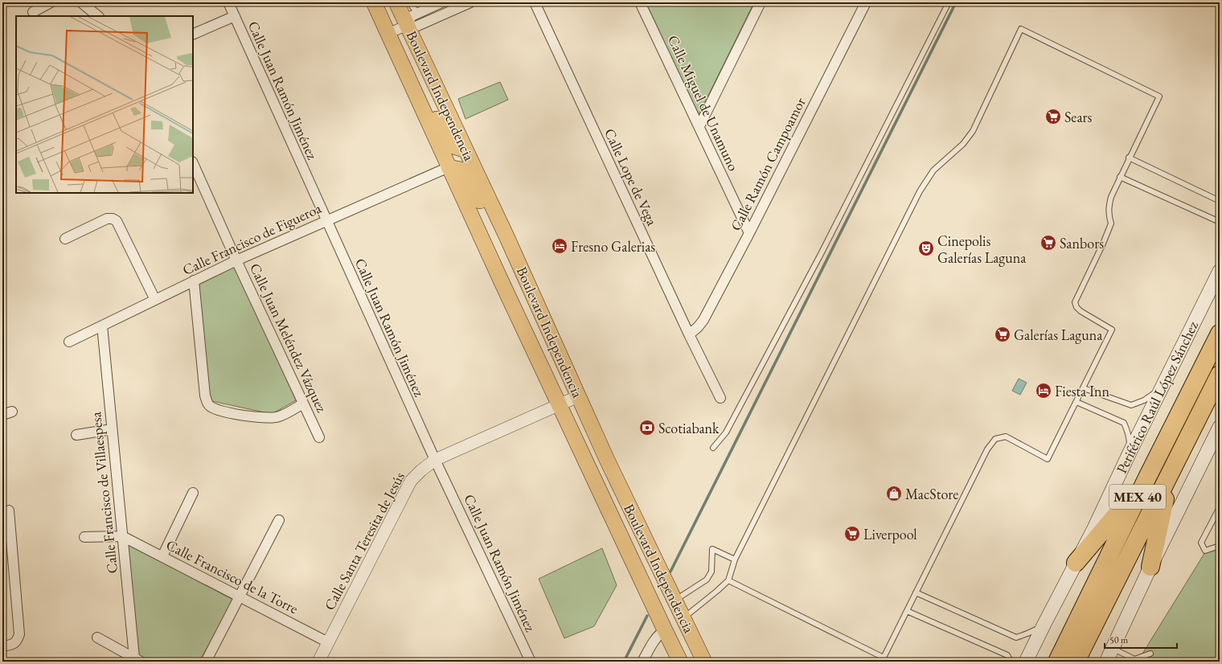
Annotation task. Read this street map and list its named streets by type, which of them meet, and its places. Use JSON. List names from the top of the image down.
{
  "streets": {
    "highway": ["Periférico Raúl López Sánchez", "MEX 40"],
    "main road": ["Boulevard Independencia"],
    "street": [
      "Calle Juan Ramón Jiménez",
      "Calle Miguel de Unamuno",
      "Calle Ramón Campoamor",
      "Calle Lope de Vega",
      "Calle Francisco de Figueroa",
      "Calle Juan Meléndez Vázquez",
      "Calle Francisco de Villaespesa",
      "Calle Santa Teresita de Jesús",
      "Calle Francisco de la Torre"
    ]
  },
  "crossings": [
    ["Calle Juan Ramón Jiménez", "Calle Francisco de Figueroa"],
    ["Calle Juan Ramón Jiménez", "Calle Santa Teresita de Jesús"],
    ["Boulevard Independencia", "Calle Francisco de Figueroa"],
    ["Boulevard Independencia", "Calle Santa Teresita de Jesús"],
    ["Calle Miguel de Unamuno", "Calle Ramón Campoamor"],
    ["Calle Ramón Campoamor", "Calle Lope de Vega"],
    ["Calle Francisco de Figueroa", "Calle Juan Meléndez Vázquez"],
    ["Calle Francisco de Figueroa", "Calle Francisco de Villaespesa"],
    ["Calle Francisco de Villaespesa", "Calle Francisco de la Torre"],
    ["Calle Santa Teresita de Jesús", "Calle Francisco de la Torre"]
  ],
  "places": {
    "supermarket": [
      "Sears",
      "Sanbors",
      "Galerías Laguna",
      "Liverpool"
    ],
    "hotel": ["Fresno Galerias", "Fiesta Inn"],
    "theatre": ["Cinepolis Galerías Laguna"],
    "bank": ["Scotiabank"],
    "shop": ["MacStore"]
  },
  "scale_bar": "50 m"
}
